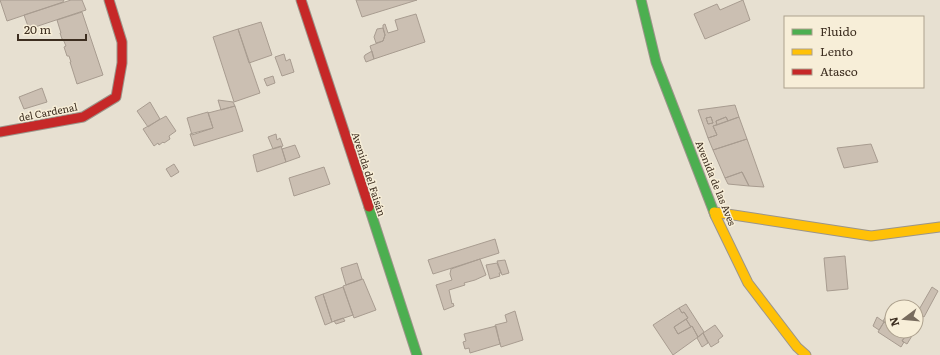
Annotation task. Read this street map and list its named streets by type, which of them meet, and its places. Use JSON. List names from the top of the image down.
{
  "streets": {
    "street": ["del Cardenal", "Avenida del Faisán", "Avenida de las Aves"]
  },
  "legend": ["Fluido", "Lento", "Atasco"],
  "scale_bar": "20 m",
  "north": "left"
}
